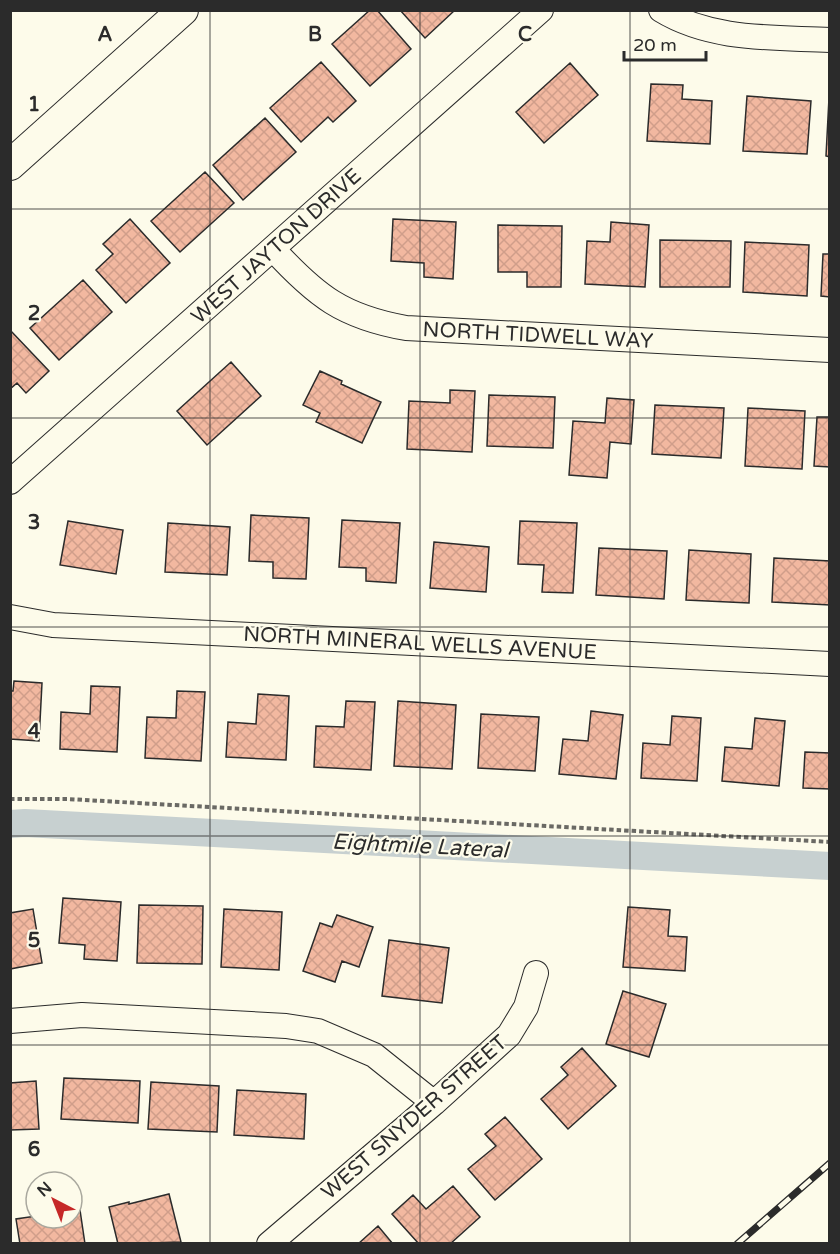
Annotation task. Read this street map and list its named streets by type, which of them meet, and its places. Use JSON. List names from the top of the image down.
{
  "streets": {
    "street": [
      "WEST JAYTON DRIVE",
      "NORTH TIDWELL WAY",
      "NORTH MINERAL WELLS AVENUE",
      "WEST SNYDER STREET"
    ]
  },
  "crossings": [
    ["WEST JAYTON DRIVE", "NORTH TIDWELL WAY"]
  ],
  "water": ["Eightmile Lateral"],
  "scale_bar": "20 m",
  "north": "top left",
  "grid": {
    "columns": ["A", "B", "C"],
    "rows": [
      "1",
      "2",
      "3",
      "4",
      "5",
      "6"
    ]
  }
}
